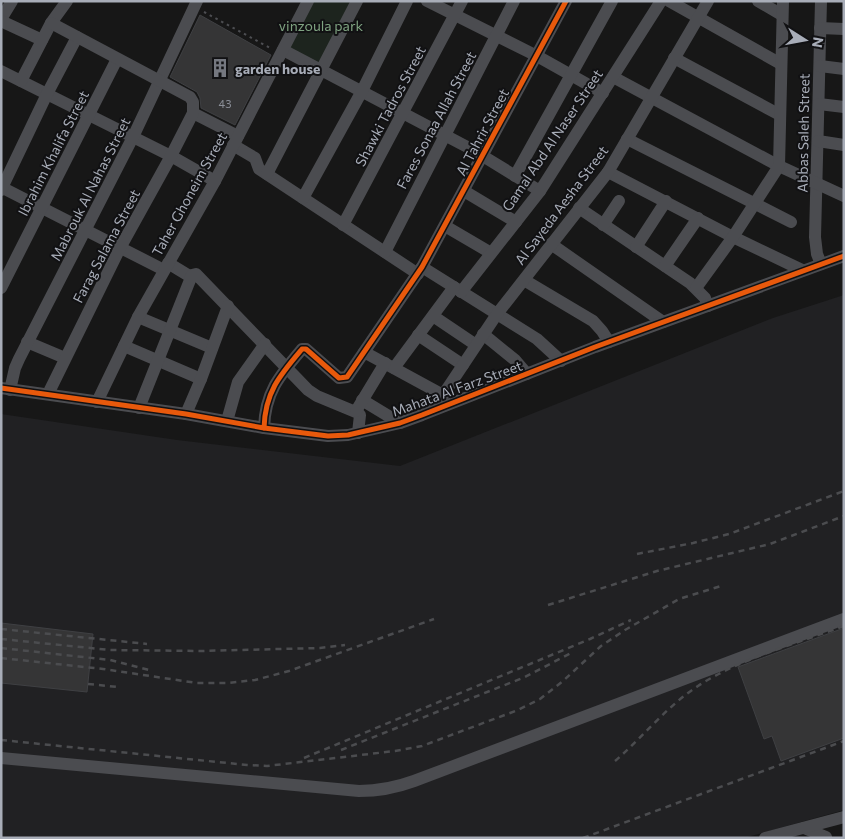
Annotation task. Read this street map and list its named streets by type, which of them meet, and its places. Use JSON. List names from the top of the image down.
{
  "streets": {
    "street": [
      "Shawki Tadros Street",
      "Fares Sonaa Allah Street",
      "Al Tahrir Street",
      "Abbas Saleh Street",
      "Gamal Abd Al Naser Street",
      "Ibrahim Khalifa Street",
      "Mabrouk Al Nahas Street",
      "Taher Ghoneim Street",
      "Al Sayeda Aesha Street",
      "Farag Salama Street",
      "Mahata Al Farz Street"
    ]
  },
  "crossings": [
    ["Abbas Saleh Street", "Mahata Al Farz Street"],
    ["Mabrouk Al Nahas Street", "Mahata Al Farz Street"],
    ["Taher Ghoneim Street", "Mahata Al Farz Street"],
    ["Al Sayeda Aesha Street", "Mahata Al Farz Street"],
    ["Farag Salama Street", "Mahata Al Farz Street"]
  ],
  "parks": ["vinzoula park"],
  "places": {
    "building": ["garden house"]
  },
  "house_numbers": ["43"],
  "north": "right"
}
